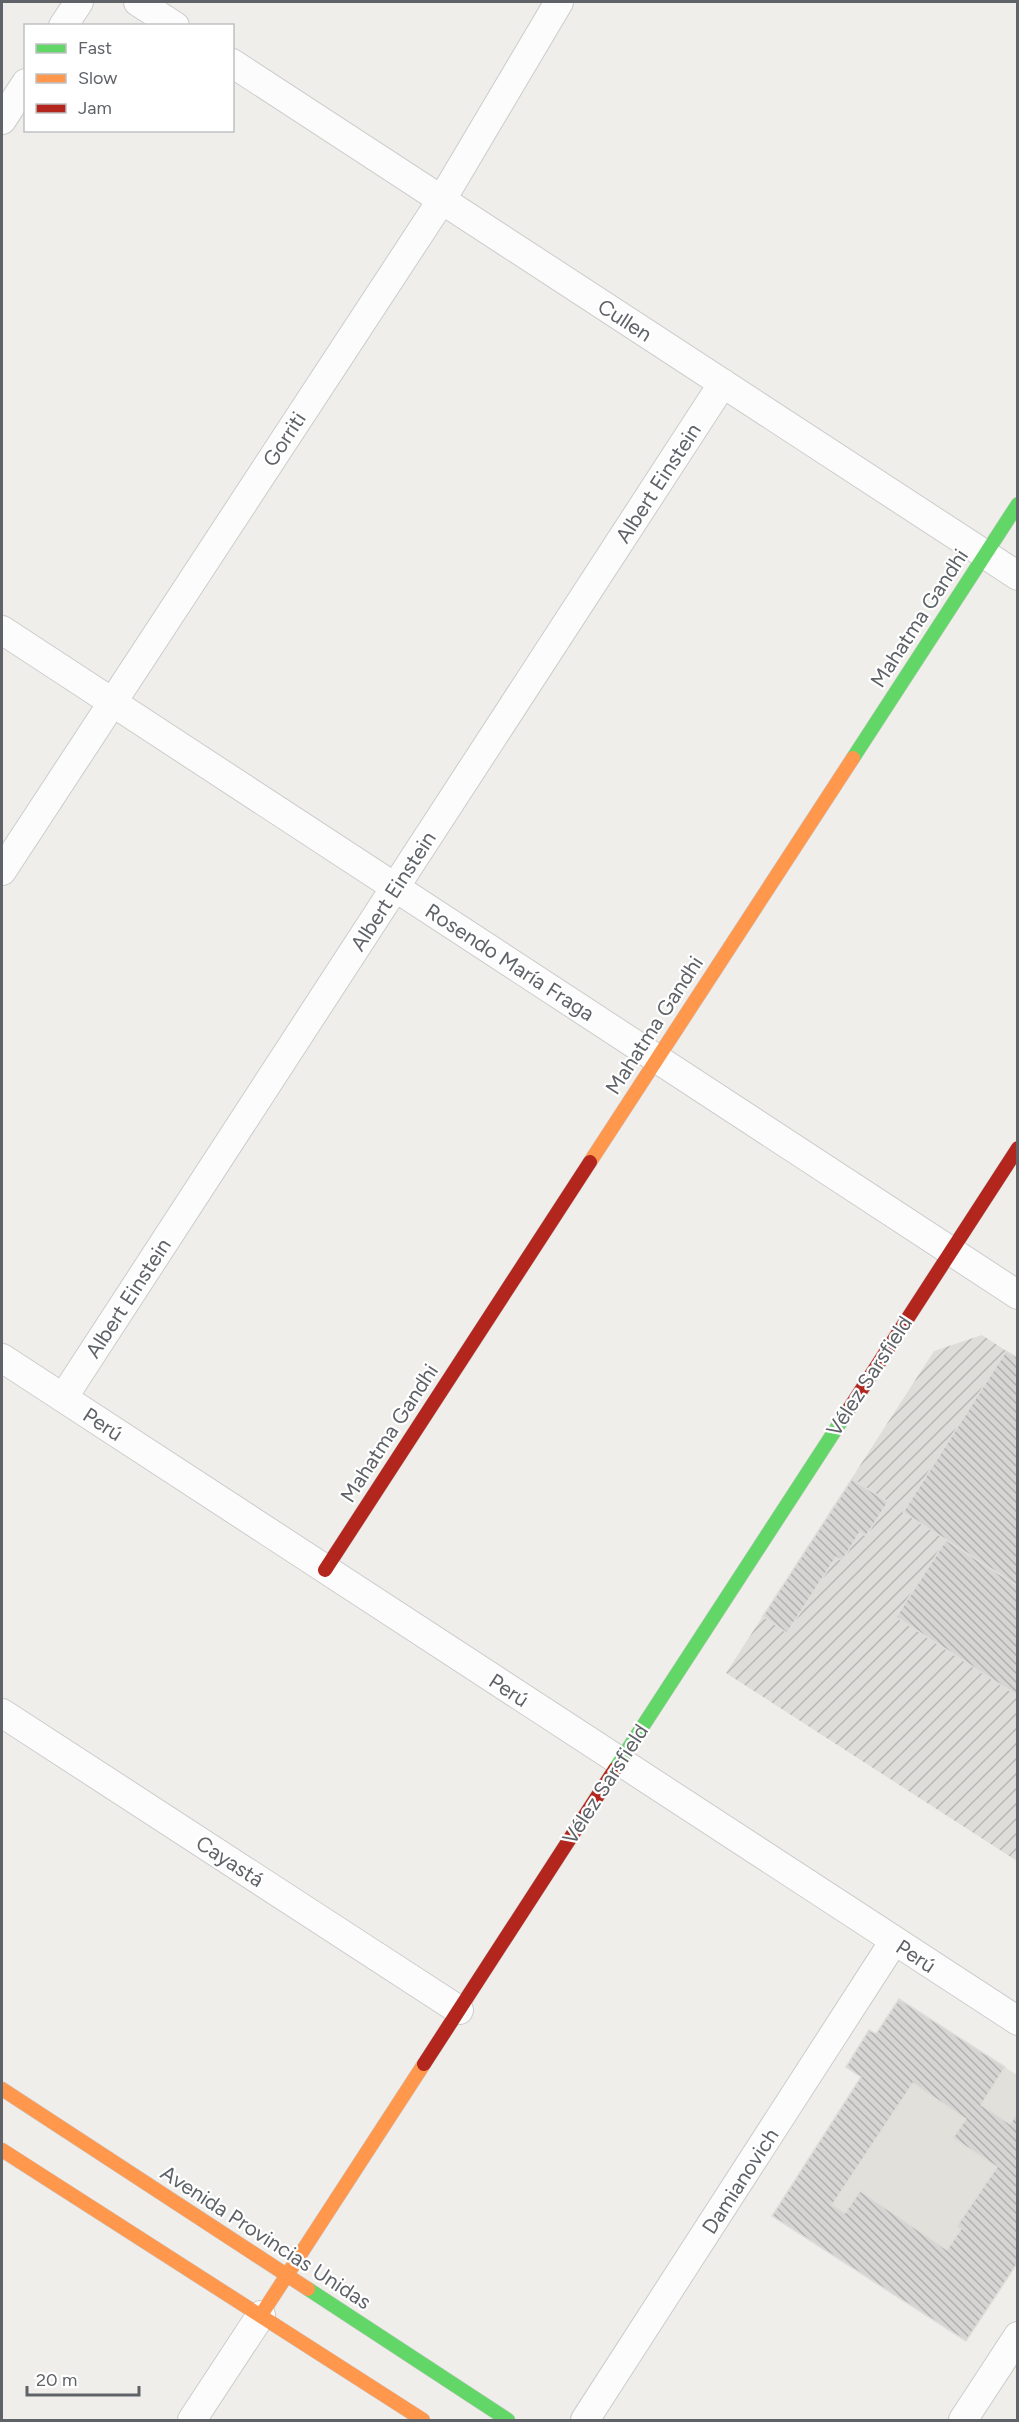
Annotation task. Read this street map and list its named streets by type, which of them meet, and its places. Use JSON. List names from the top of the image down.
{
  "streets": {
    "street": [
      "Cullen",
      "Gorriti",
      "Albert Einstein",
      "Mahatma Gandhi",
      "Rosendo María Fraga",
      "Vélez Sarsfield",
      "Perú",
      "Cayastá",
      "Damianovich",
      "Avenida Provincias Unidas"
    ]
  },
  "crossings": [
    ["Cullen", "Gorriti"],
    ["Cullen", "Albert Einstein"],
    ["Cullen", "Mahatma Gandhi"],
    ["Gorriti", "Rosendo María Fraga"],
    ["Albert Einstein", "Rosendo María Fraga"],
    ["Albert Einstein", "Perú"],
    ["Mahatma Gandhi", "Rosendo María Fraga"],
    ["Mahatma Gandhi", "Perú"],
    ["Rosendo María Fraga", "Vélez Sarsfield"],
    ["Vélez Sarsfield", "Perú"],
    ["Vélez Sarsfield", "Cayastá"],
    ["Vélez Sarsfield", "Avenida Provincias Unidas"],
    ["Perú", "Damianovich"]
  ],
  "legend": ["Fast", "Slow", "Jam"],
  "scale_bar": "20 m"
}
